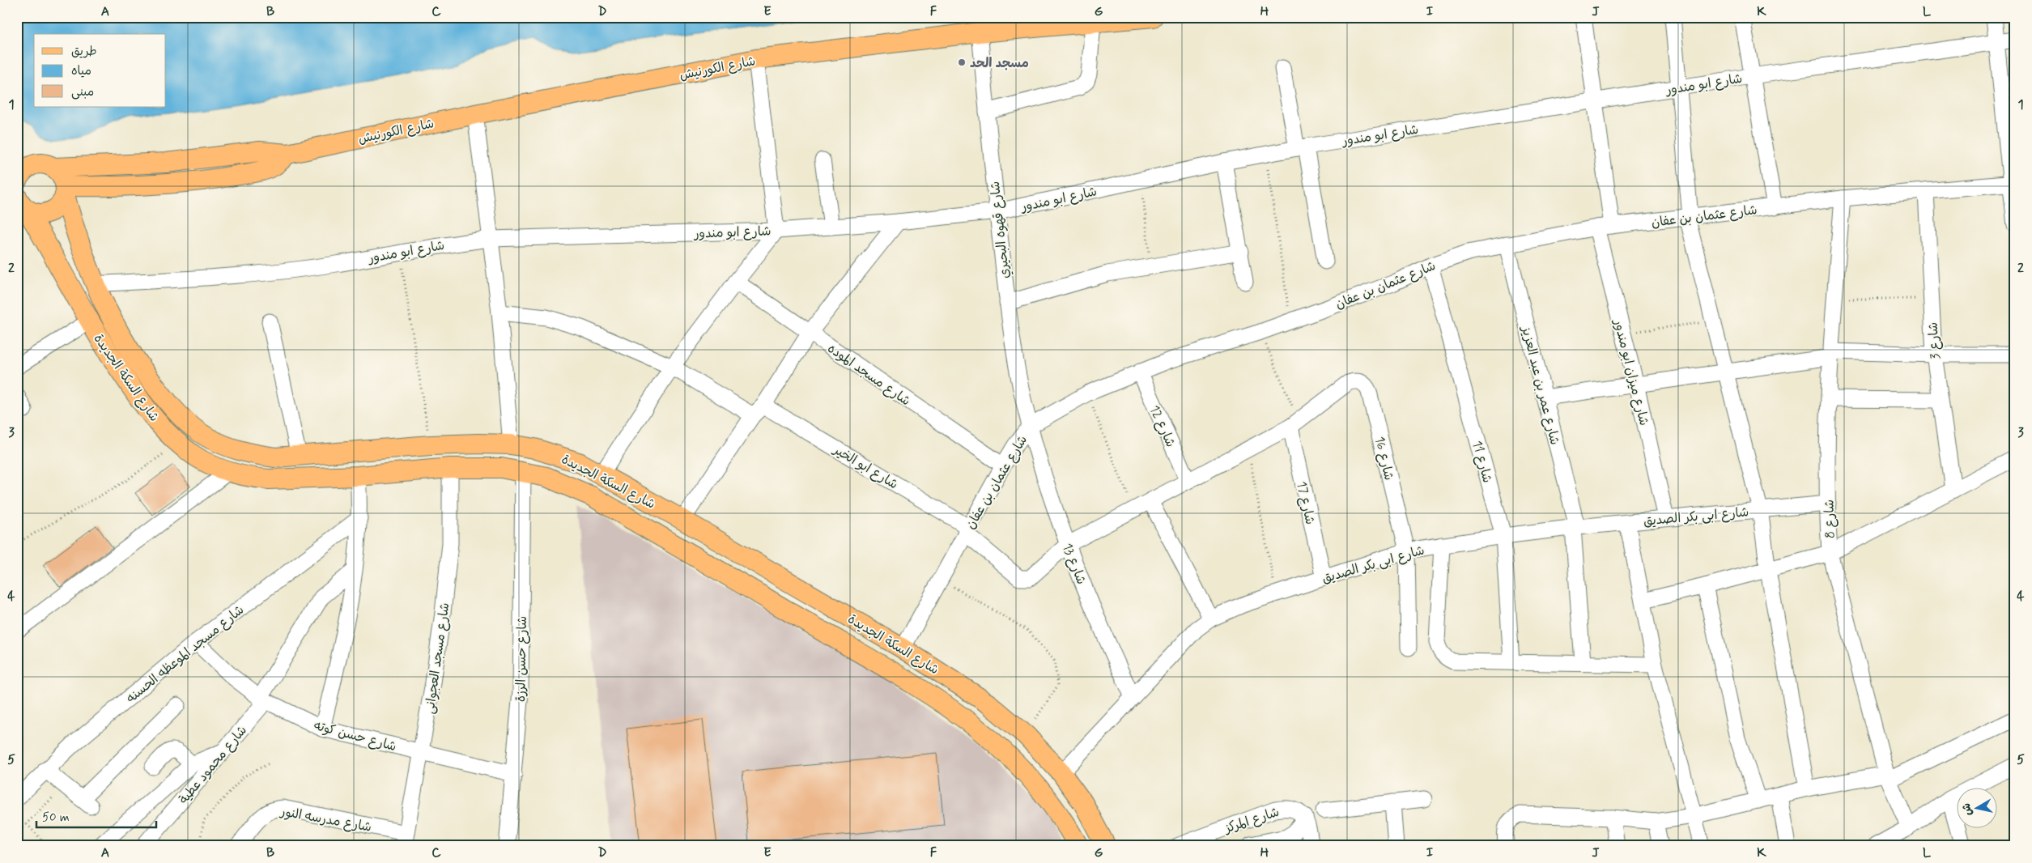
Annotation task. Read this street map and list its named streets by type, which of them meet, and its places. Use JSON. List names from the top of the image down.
{
  "streets": {
    "main road": ["شارع الكورنيش", "شارع السكة الجديدة"],
    "street": [
      "شارع ابو مندور",
      "شارع عثمان بن عفان",
      "شارع قهوه البحيري",
      "شارع 3",
      "شارع ميزان ابو مندور",
      "شارع مسجد الموده",
      "شارع عمر بن عبد العزيز",
      "شارع 12",
      "شارع 16",
      "شارع 11",
      "شارع ابو الخير",
      "شارع 17",
      "شارع ابى بكر الصديق",
      "شارع 8",
      "شارع 13",
      "شارع مسجد الموعظه الحسنه",
      "شارع مسجد العجوانى",
      "شارع حسن الرزة",
      "شارع حسن كوته",
      "شارع محمود عطية",
      "شارع مدرسه النور",
      "شارع المركز"
    ]
  },
  "crossings": [
    ["شارع الكورنيش", "شارع قهوه البحيري"],
    ["شارع الكورنيش", "شارع السكة الجديدة"],
    ["شارع ابو مندور", "شارع قهوه البحيري"],
    ["شارع ابو مندور", "شارع السكة الجديدة"],
    ["شارع عثمان بن عفان", "شارع قهوه البحيري"],
    ["شارع عثمان بن عفان", "شارع 3"],
    ["شارع عثمان بن عفان", "شارع ميزان ابو مندور"],
    ["شارع عثمان بن عفان", "شارع مسجد الموده"],
    ["شارع عثمان بن عفان", "شارع السكة الجديدة"],
    ["شارع عثمان بن عفان", "شارع عمر بن عبد العزيز"],
    ["شارع عثمان بن عفان", "شارع 12"],
    ["شارع عثمان بن عفان", "شارع 11"],
    ["شارع عثمان بن عفان", "شارع ابو الخير"],
    ["شارع عثمان بن عفان", "شارع 8"],
    ["شارع عثمان بن عفان", "شارع 13"],
    ["شارع قهوه البحيري", "شارع 13"],
    ["شارع ميزان ابو مندور", "شارع ابى بكر الصديق"],
    ["شارع السكة الجديدة", "شارع ابى بكر الصديق"],
    ["شارع السكة الجديدة", "شارع مسجد العجوانى"],
    ["شارع السكة الجديدة", "شارع حسن الرزة"],
    ["شارع عمر بن عبد العزيز", "شارع ابى بكر الصديق"],
    ["شارع 16", "شارع 17"],
    ["شارع 16", "شارع ابى بكر الصديق"],
    ["شارع 11", "شارع ابى بكر الصديق"],
    ["شارع ابو الخير", "شارع 13"],
    ["شارع 17", "شارع ابى بكر الصديق"],
    ["شارع ابى بكر الصديق", "شارع 8"],
    ["شارع ابى بكر الصديق", "شارع 13"],
    ["شارع مسجد الموعظه الحسنه", "شارع حسن كوته"],
    ["شارع مسجد العجوانى", "شارع حسن كوته"],
    ["شارع مسجد العجوانى", "شارع مدرسه النور"],
    ["شارع حسن الرزة", "شارع حسن كوته"],
    ["شارع حسن كوته", "شارع محمود عطية"]
  ],
  "places": ["مسجد الحد"],
  "legend": ["طريق", "مياه", "مبنى"],
  "scale_bar": "50 m",
  "north": "left",
  "grid": {
    "columns": [
      "A",
      "B",
      "C",
      "D",
      "E",
      "F",
      "G",
      "H",
      "I",
      "J",
      "K",
      "L"
    ],
    "rows": [
      "1",
      "2",
      "3",
      "4",
      "5"
    ]
  }
}
